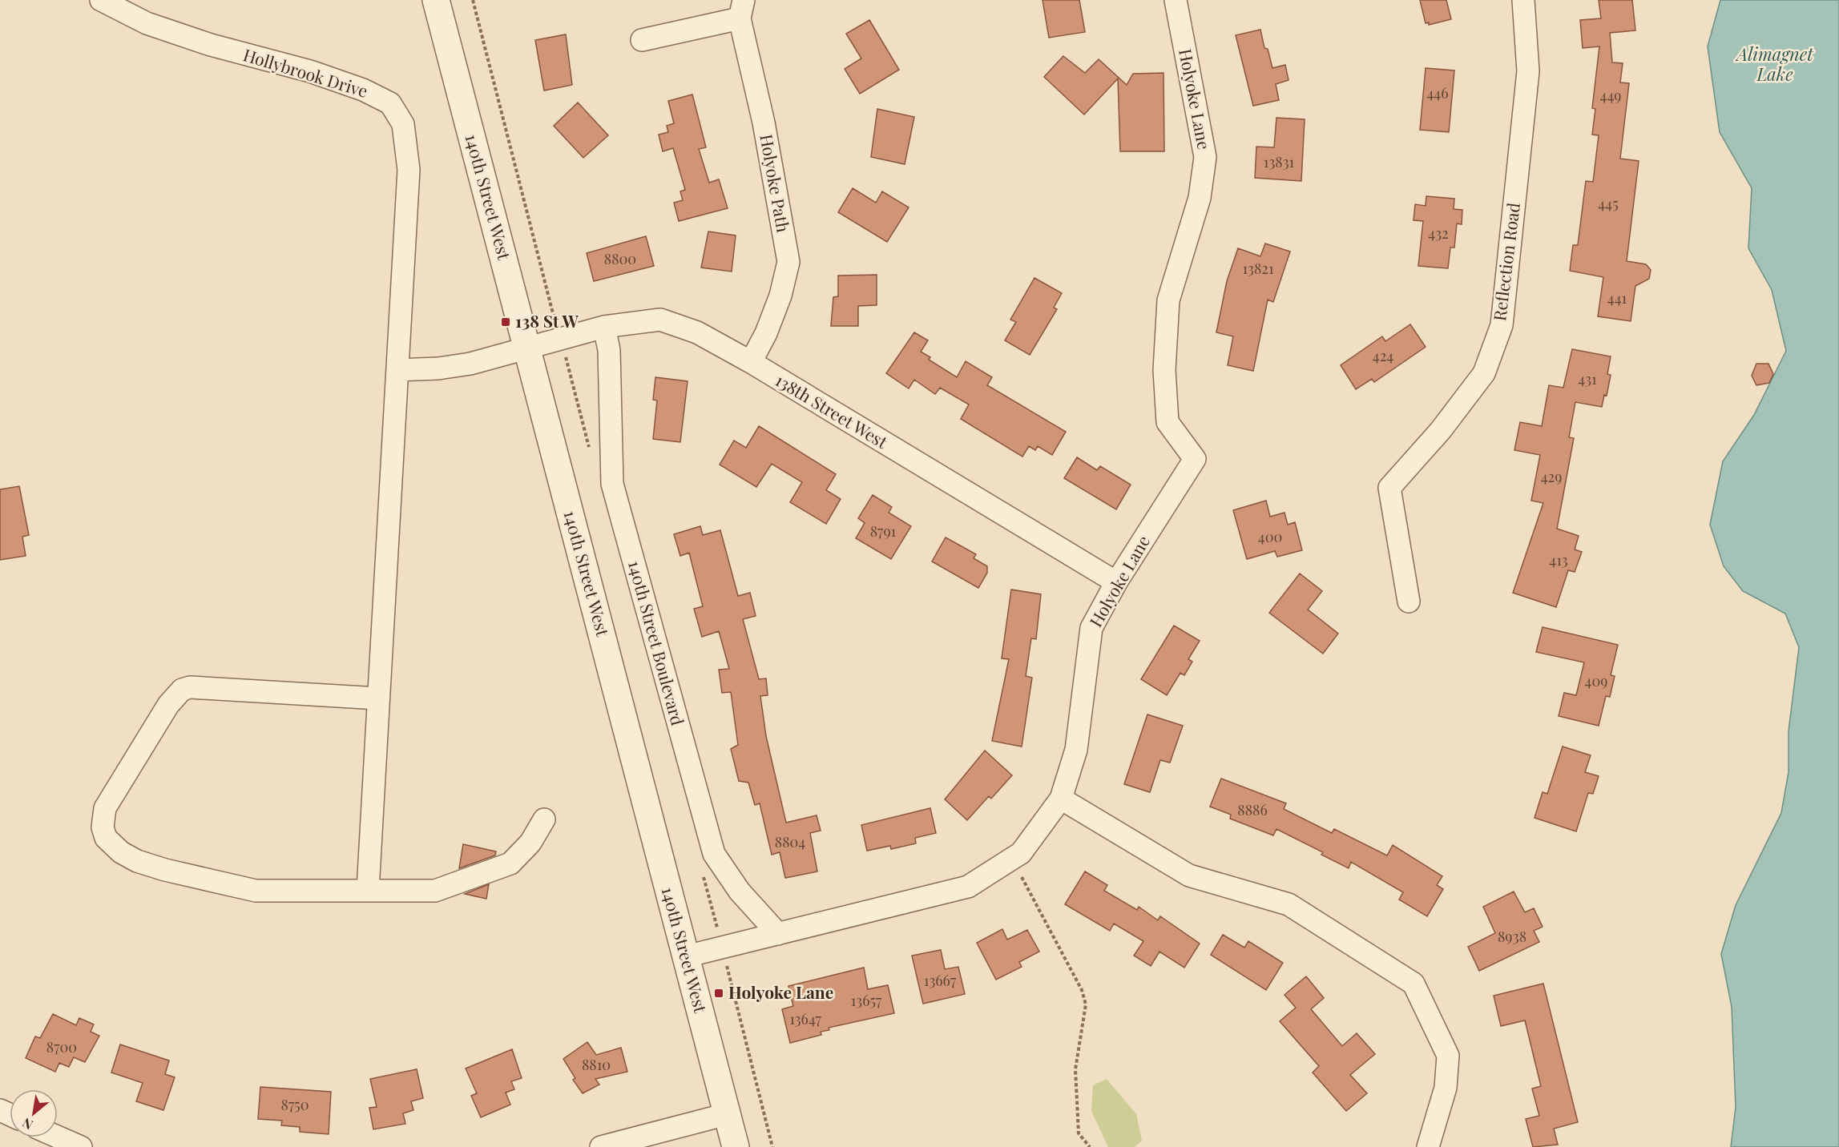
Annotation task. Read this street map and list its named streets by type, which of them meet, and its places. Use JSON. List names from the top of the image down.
{
  "streets": {
    "street": [
      "Hollybrook Drive",
      "Holyoke Lane",
      "Holyoke Path",
      "140th Street West",
      "Reflection Road",
      "138th Street West",
      "140th Street Boulevard"
    ]
  },
  "crossings": [
    ["Hollybrook Drive", "138th Street West"],
    ["Holyoke Lane", "140th Street West"],
    ["Holyoke Lane", "138th Street West"],
    ["Holyoke Lane", "140th Street Boulevard"],
    ["Holyoke Path", "138th Street West"],
    ["140th Street West", "138th Street West"],
    ["138th Street West", "140th Street Boulevard"]
  ],
  "water": ["Alimagnet Lake"],
  "places": {
    "transit": ["138 St W", "Holyoke Lane"]
  },
  "house_numbers": [
    "446",
    "449",
    "13831",
    "445",
    "432",
    "8800",
    "13821",
    "441",
    "424",
    "431",
    "429",
    "8791",
    "400",
    "413",
    "409",
    "8886",
    "8804",
    "8938",
    "13667",
    "13657",
    "13647",
    "8700",
    "8810",
    "8750"
  ],
  "north": "bottom left"
}
